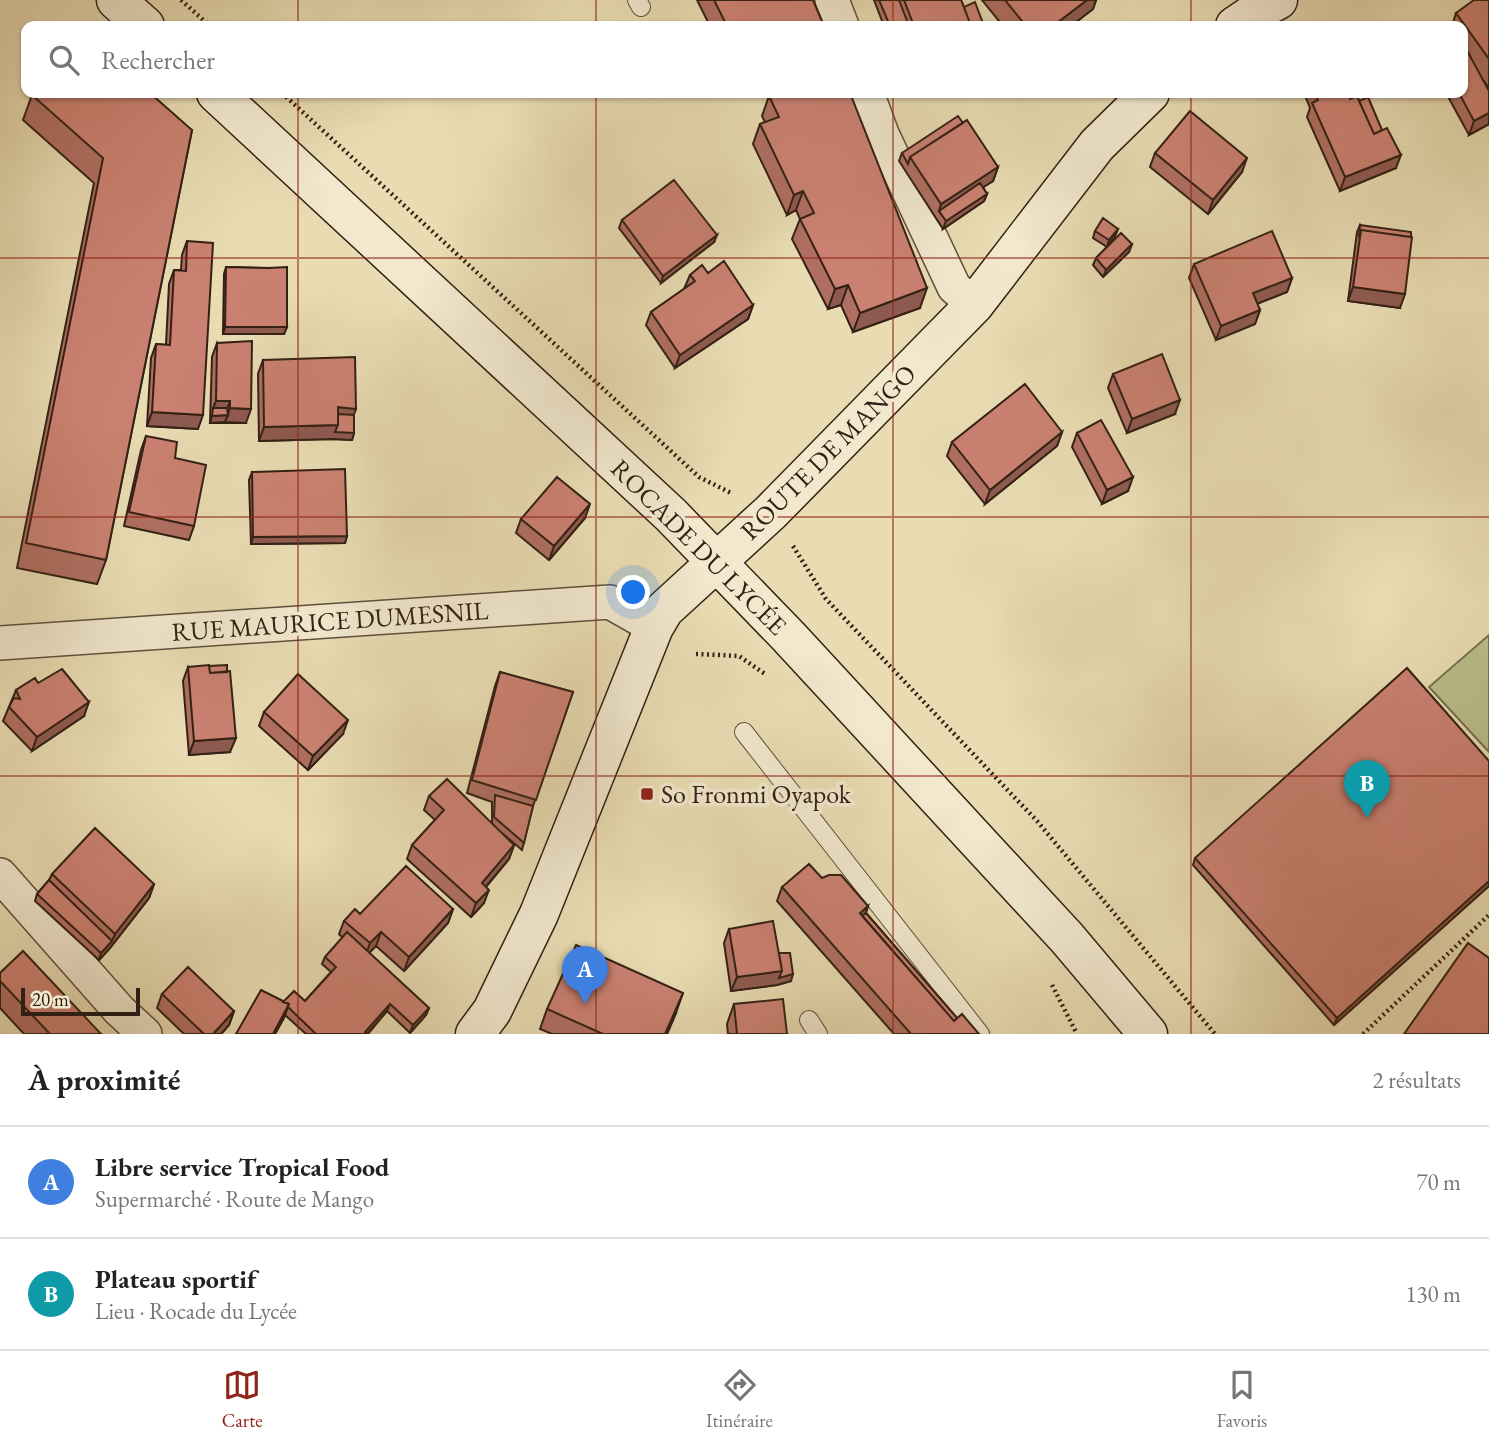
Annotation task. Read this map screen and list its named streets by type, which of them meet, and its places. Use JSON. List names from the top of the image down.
{
  "streets": {
    "main road": ["ROUTE DE MANGO", "ROCADE DU LYCÉE"],
    "street": ["RUE MAURICE DUMESNIL"]
  },
  "crossings": [
    ["ROUTE DE MANGO", "ROCADE DU LYCÉE"],
    ["ROUTE DE MANGO", "RUE MAURICE DUMESNIL"]
  ],
  "places": {
    "transit": ["So Fronmi Oyapok"]
  },
  "scale_bar": "20 m",
  "page": {
    "search": "Rechercher",
    "pins": ["B", "A"],
    "scale": "20 m",
    "heading": ["À proximité", "2 résultats"],
    "list": [
      {
        "mark": "A",
        "name": "Libre service Tropical Food",
        "note": "Supermarché · Route de Mango",
        "value": "70 m"
      },
      {
        "mark": "B",
        "name": "Plateau sportif",
        "note": "Lieu · Rocade du Lycée",
        "value": "130 m"
      }
    ],
    "nav": ["Carte", "Itinéraire", "Favoris"]
  }
}
